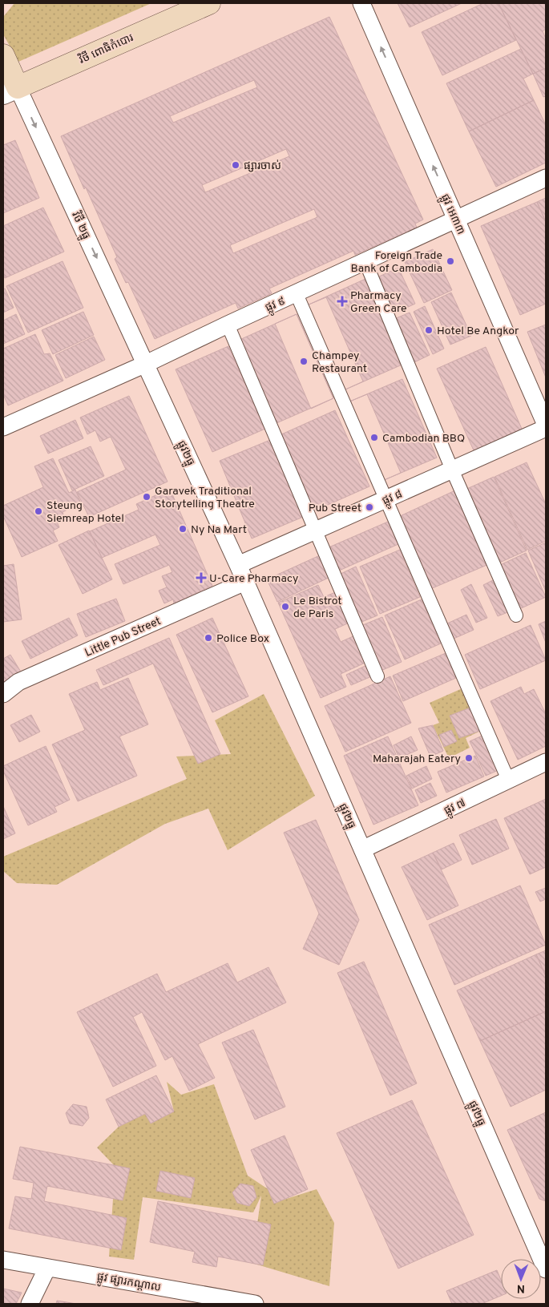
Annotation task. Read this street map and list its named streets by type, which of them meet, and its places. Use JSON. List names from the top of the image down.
{
  "streets": {
    "main road": ["វិថី ពោធិកំបោរ"],
    "street": [
      "ផ្លូវ អេ៣៣",
      "វិថី ២ធ្នូ",
      "ផ្លូវ ៩",
      "ផ្លូវ២ធ្នូ",
      "ផ្លូវ ៨",
      "Little Pub Street",
      "ផ្លូវ ៧",
      "ផ្លូវ ផ្សារកណ្តាល"
    ]
  },
  "crossings": [
    ["វិថី ពោធិកំបោរ", "វិថី ២ធ្នូ"],
    ["ផ្លូវ អេ៣៣", "ផ្លូវ ៩"],
    ["វិថី ២ធ្នូ", "ផ្លូវ ៩"],
    ["វិថី ២ធ្នូ", "ផ្លូវ២ធ្នូ"],
    ["ផ្លូវ ៩", "ផ្លូវ២ធ្នូ"],
    ["ផ្លូវ២ធ្នូ", "ផ្លូវ ៨"],
    ["ផ្លូវ២ធ្នូ", "Little Pub Street"],
    ["ផ្លូវ២ធ្នូ", "ផ្លូវ ៧"]
  ],
  "one_way": ["ផ្លូវ អេ៣៣", "វិថី ២ធ្នូ"],
  "places": {
    "other": [
      "ផ្សារចាស់",
      "Foreign Trade Bank of Cambodia",
      "Hotel Be Angkor",
      "Champey Restaurant",
      "Cambodian BBQ",
      "Garavek Traditional Storytelling Theatre",
      "Pub Street",
      "Steung Siemreap Hotel",
      "Ny Na Mart",
      "Le Bistrot de Paris",
      "Police Box",
      "Maharajah Eatery"
    ],
    "health": ["Pharmacy Green Care", "U-Care Pharmacy"]
  },
  "north": "bottom"
}
